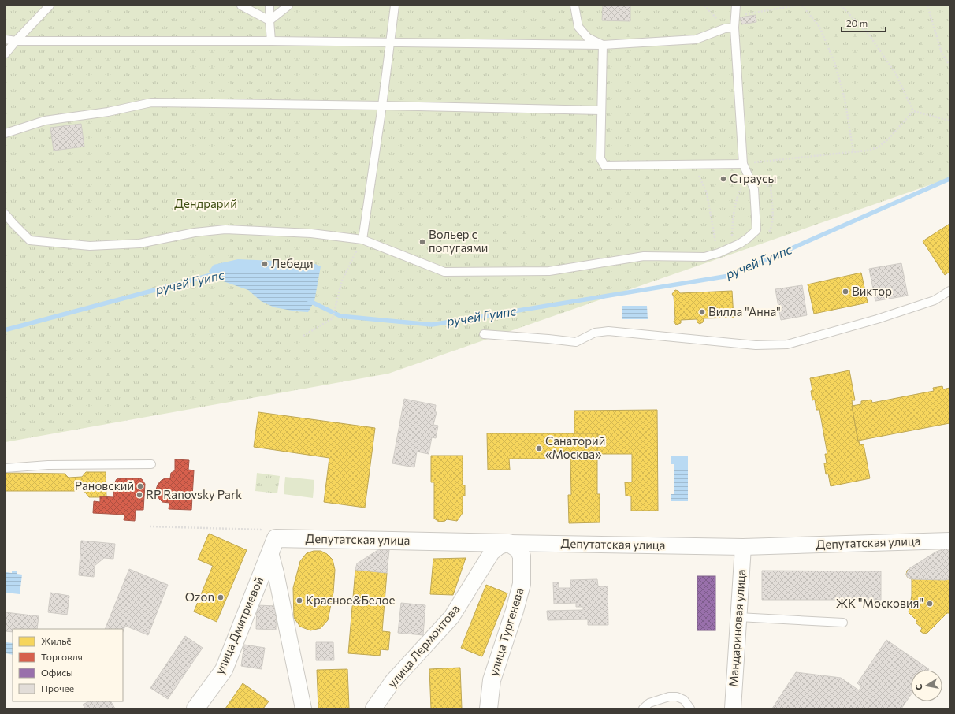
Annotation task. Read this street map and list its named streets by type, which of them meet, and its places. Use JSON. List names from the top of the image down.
{
  "streets": {
    "street": [
      "Депутатская улица",
      "улица Дмитриевой",
      "Мандариновая улица",
      "улица Тургенева",
      "улица Лермонтова"
    ]
  },
  "crossings": [
    ["Депутатская улица", "улица Дмитриевой"],
    ["Депутатская улица", "Мандариновая улица"],
    ["Депутатская улица", "улица Тургенева"],
    ["Депутатская улица", "улица Лермонтова"],
    ["улица Тургенева", "улица Лермонтова"]
  ],
  "water": ["ручей Гуипс"],
  "parks": ["Дендрарий"],
  "places": [
    "Страусы",
    "Вольер с попугаями",
    "Лебеди",
    "Виктор",
    "Вилла \"Анна\"",
    "Санаторий «Москва»",
    "Рановский",
    "RP Ranovsky Park",
    "Ozon",
    "Красное&Белое",
    "ЖК \"Московия\""
  ],
  "legend": [
    "Жильё",
    "Торговля",
    "Офисы",
    "Прочее"
  ],
  "scale_bar": "20 m",
  "north": "left"
}
